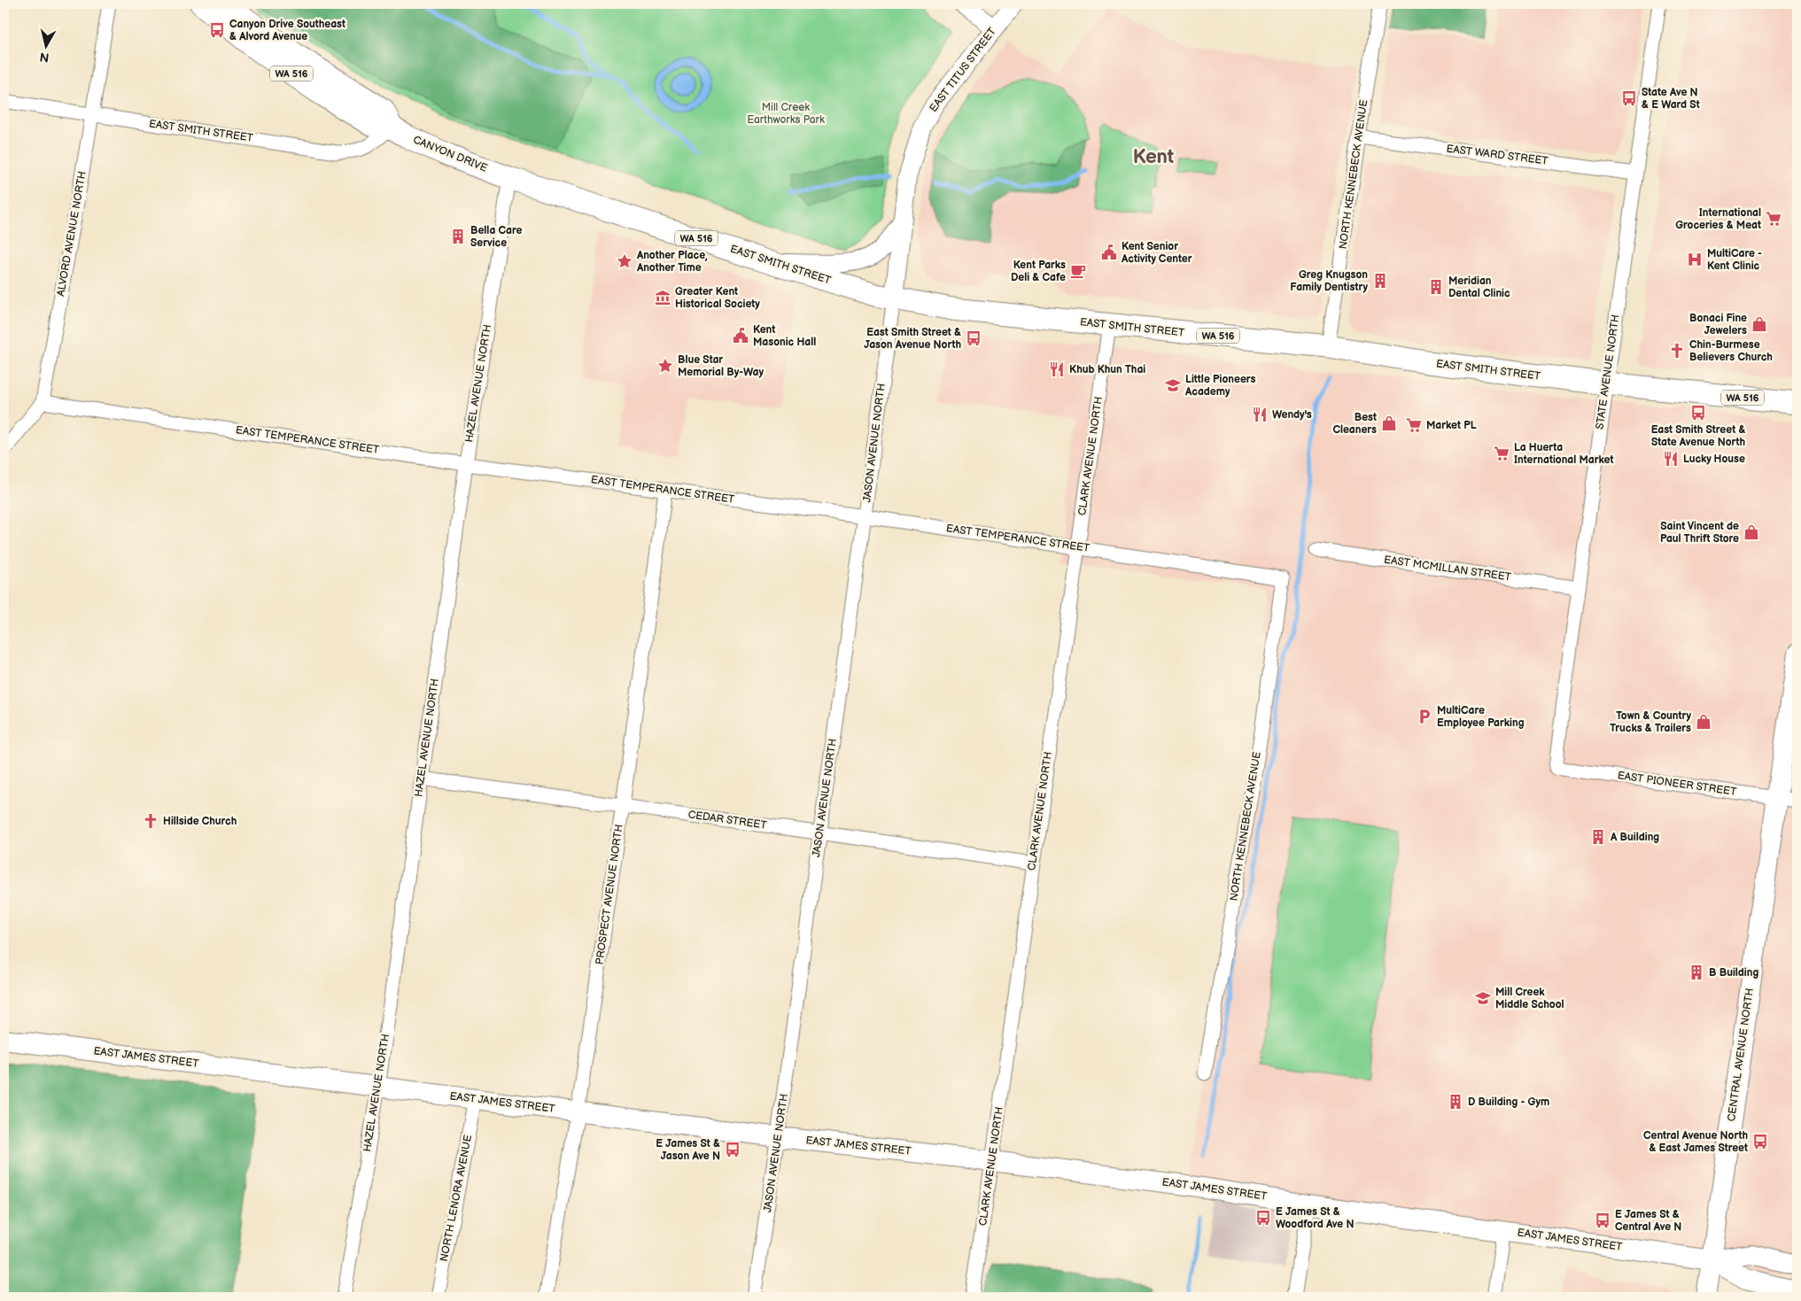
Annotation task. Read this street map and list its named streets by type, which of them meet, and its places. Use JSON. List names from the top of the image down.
{
  "streets": {
    "main road": [
      "WA 516",
      "EAST SMITH STREET",
      "CANYON DRIVE",
      "CENTRAL AVENUE NORTH",
      "EAST JAMES STREET"
    ],
    "street": [
      "EAST TITUS STREET",
      "EAST WARD STREET",
      "NORTH KENNEBECK AVENUE",
      "ALVORD AVENUE NORTH",
      "STATE AVENUE NORTH",
      "HAZEL AVENUE NORTH",
      "EAST TEMPERANCE STREET",
      "JASON AVENUE NORTH",
      "CLARK AVENUE NORTH",
      "EAST MCMILLAN STREET",
      "EAST PIONEER STREET",
      "CEDAR STREET",
      "PROSPECT AVENUE NORTH",
      "NORTH LENORA AVENUE"
    ]
  },
  "crossings": [
    ["EAST TITUS STREET", "EAST SMITH STREET"],
    ["EAST TITUS STREET", "JASON AVENUE NORTH"],
    ["WA 516", "EAST SMITH STREET"],
    ["WA 516", "CANYON DRIVE"],
    ["EAST SMITH STREET", "CANYON DRIVE"],
    ["EAST SMITH STREET", "NORTH KENNEBECK AVENUE"],
    ["EAST SMITH STREET", "ALVORD AVENUE NORTH"],
    ["EAST SMITH STREET", "STATE AVENUE NORTH"],
    ["EAST SMITH STREET", "HAZEL AVENUE NORTH"],
    ["EAST SMITH STREET", "JASON AVENUE NORTH"],
    ["EAST SMITH STREET", "CLARK AVENUE NORTH"],
    ["CANYON DRIVE", "HAZEL AVENUE NORTH"],
    ["EAST WARD STREET", "NORTH KENNEBECK AVENUE"],
    ["EAST WARD STREET", "STATE AVENUE NORTH"],
    ["NORTH KENNEBECK AVENUE", "EAST TEMPERANCE STREET"],
    ["ALVORD AVENUE NORTH", "EAST TEMPERANCE STREET"],
    ["STATE AVENUE NORTH", "EAST MCMILLAN STREET"],
    ["STATE AVENUE NORTH", "EAST PIONEER STREET"],
    ["HAZEL AVENUE NORTH", "EAST TEMPERANCE STREET"],
    ["HAZEL AVENUE NORTH", "CEDAR STREET"],
    ["HAZEL AVENUE NORTH", "EAST JAMES STREET"],
    ["EAST TEMPERANCE STREET", "JASON AVENUE NORTH"],
    ["EAST TEMPERANCE STREET", "CLARK AVENUE NORTH"],
    ["EAST TEMPERANCE STREET", "PROSPECT AVENUE NORTH"],
    ["JASON AVENUE NORTH", "CEDAR STREET"],
    ["JASON AVENUE NORTH", "EAST JAMES STREET"],
    ["CLARK AVENUE NORTH", "CEDAR STREET"],
    ["CLARK AVENUE NORTH", "EAST JAMES STREET"],
    ["EAST PIONEER STREET", "CENTRAL AVENUE NORTH"],
    ["CEDAR STREET", "PROSPECT AVENUE NORTH"],
    ["PROSPECT AVENUE NORTH", "EAST JAMES STREET"],
    ["CENTRAL AVENUE NORTH", "EAST JAMES STREET"],
    ["EAST JAMES STREET", "NORTH LENORA AVENUE"]
  ],
  "districts": ["Kent"],
  "parks": ["Mill Creek Earthworks Park"],
  "places": {
    "bus stop": [
      "Canyon Drive Southeast & Alvord Avenue",
      "State Ave N & E Ward St",
      "East Smith Street & Jason Avenue North",
      "East Smith Street & State Avenue North",
      "Central Avenue North & East James Street",
      "E James St & Jason Ave N",
      "E James St & Woodford Ave N",
      "E James St & Central Ave N"
    ],
    "supermarket": ["International Groceries & Meat", "Market PL", "La Huerta International Market"],
    "building": [
      "Bella Care Service",
      "Greg Knugson Family Dentistry",
      "Meridian Dental Clinic",
      "A Building",
      "B Building",
      "D Building - Gym"
    ],
    "public building": ["Kent Senior Activity Center", "Kent Masonic Hall"],
    "hospital": ["MultiCare - Kent Clinic"],
    "place": ["Another Place, Another Time", "Blue Star Memorial By-Way"],
    "cafe": ["Kent Parks Deli & Cafe"],
    "museum": ["Greater Kent Historical Society"],
    "shop": [
      "Bonaci Fine Jewelers",
      "Best Cleaners",
      "Saint Vincent de Paul Thrift Store",
      "Town & Country Trucks & Trailers"
    ],
    "church": ["Chin-Burmese Believers Church", "Hillside Church"],
    "restaurant": ["Khub Khun Thai", "Wendy's", "Lucky House"],
    "school or university": ["Little Pioneers Academy", "Mill Creek Middle School"],
    "parking": ["MultiCare Employee Parking"]
  },
  "north": "bottom"
}
